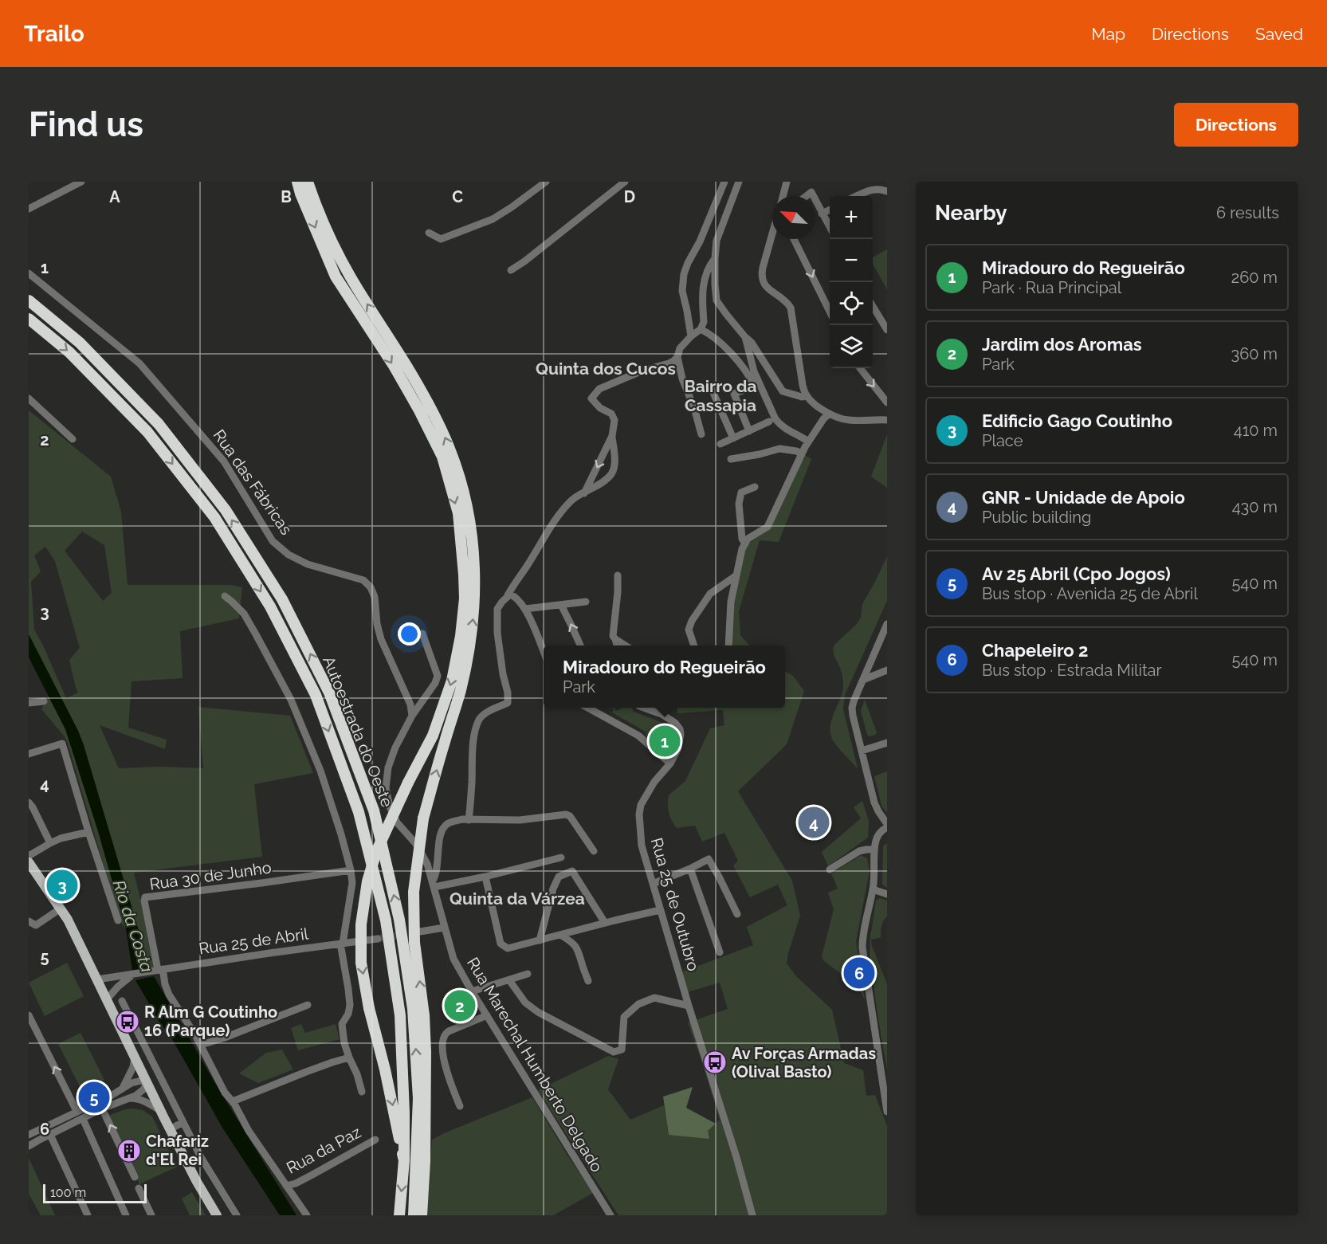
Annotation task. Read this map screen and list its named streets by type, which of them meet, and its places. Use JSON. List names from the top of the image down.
{
  "streets": {
    "highway": ["Autoestrada do Oeste"],
    "street": [
      "Rua das Fábricas",
      "Rua 30 de Junho",
      "Rua 25 de Outubro",
      "Rua 25 de Abril",
      "Rua Marechal Humberto Delgado",
      "Rua da Paz"
    ]
  },
  "crossings": [
    ["Rua das Fábricas", "Rua Marechal Humberto Delgado"],
    ["Rua 30 de Junho", "Rua 25 de Abril"]
  ],
  "districts": ["Quinta dos Cucos", "Bairro da Cassapia", "Quinta da Várzea"],
  "water": ["Rio da Costa"],
  "places": {
    "bus stop": ["R Alm G Coutinho 16 (Parque)", "Av Forças Armadas (Olival Basto)"],
    "building": ["Chafariz d'El Rei"]
  },
  "scale_bar": "100 m",
  "north": "top left",
  "page": {
    "header": "Trailo",
    "nav": ["Map", "Directions", "Saved"],
    "buttons": "Directions",
    "title": "Find us",
    "heading": ["Nearby", "6 results"],
    "map_buttons": ["+", "−"],
    "list": [
      {
        "mark": "1",
        "name": "Miradouro do Regueirão",
        "note": "Park · Rua Principal",
        "value": "260 m"
      },
      {
        "mark": "2",
        "name": "Jardim dos Aromas",
        "note": "Park",
        "value": "360 m"
      },
      {
        "mark": "3",
        "name": "Edificio Gago Coutinho",
        "note": "Place",
        "value": "410 m"
      },
      {
        "mark": "4",
        "name": "GNR - Unidade de Apoio",
        "note": "Public building",
        "value": "430 m"
      },
      {
        "mark": "5",
        "name": "Av 25 Abril (Cpo Jogos)",
        "note": "Bus stop · Avenida 25 de Abril",
        "value": "540 m"
      },
      {
        "mark": "6",
        "name": "Chapeleiro 2",
        "note": "Bus stop · Estrada Militar",
        "value": "540 m"
      }
    ],
    "popup": ["Miradouro do Regueirão", "Park"],
    "pins": [
      "1",
      "4",
      "3",
      "6",
      "2",
      "5"
    ],
    "scale": "100 m"
  },
  "grid": {
    "columns": [
      "A",
      "B",
      "C",
      "D"
    ],
    "rows": [
      "1",
      "2",
      "3",
      "4",
      "5",
      "6"
    ]
  }
}
